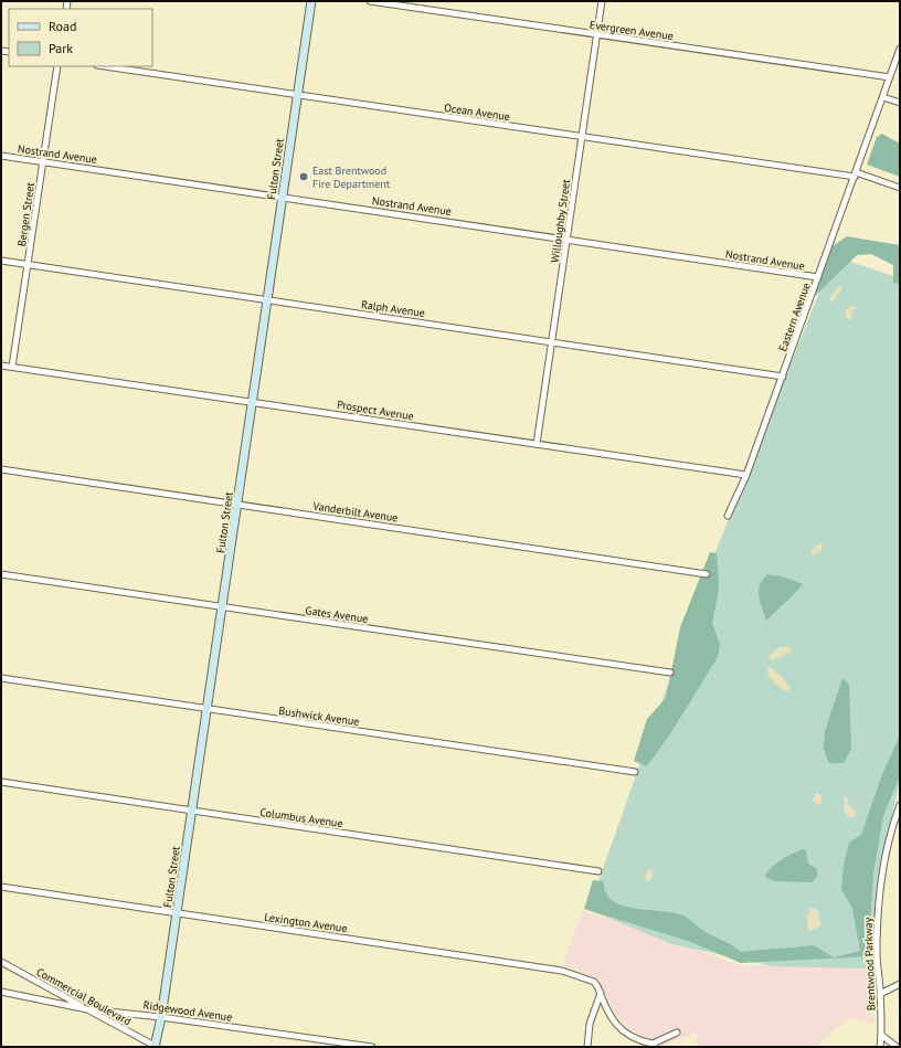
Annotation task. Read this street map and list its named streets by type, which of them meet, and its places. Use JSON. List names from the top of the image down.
{
  "streets": {
    "street": [
      "Evergreen Avenue",
      "Ocean Avenue",
      "Nostrand Avenue",
      "Fulton Street",
      "Bergen Street",
      "Willoughby Street",
      "Ralph Avenue",
      "Eastern Avenue",
      "Prospect Avenue",
      "Vanderbilt Avenue",
      "Gates Avenue",
      "Bushwick Avenue",
      "Columbus Avenue",
      "Lexington Avenue",
      "Brentwood Parkway",
      "Commercial Boulevard",
      "Ridgewood Avenue"
    ]
  },
  "crossings": [
    ["Evergreen Avenue", "Willoughby Street"],
    ["Evergreen Avenue", "Eastern Avenue"],
    ["Ocean Avenue", "Fulton Street"],
    ["Ocean Avenue", "Willoughby Street"],
    ["Ocean Avenue", "Eastern Avenue"],
    ["Nostrand Avenue", "Fulton Street"],
    ["Nostrand Avenue", "Bergen Street"],
    ["Nostrand Avenue", "Willoughby Street"],
    ["Nostrand Avenue", "Eastern Avenue"],
    ["Fulton Street", "Ralph Avenue"],
    ["Fulton Street", "Prospect Avenue"],
    ["Fulton Street", "Vanderbilt Avenue"],
    ["Fulton Street", "Gates Avenue"],
    ["Fulton Street", "Bushwick Avenue"],
    ["Fulton Street", "Columbus Avenue"],
    ["Fulton Street", "Lexington Avenue"],
    ["Fulton Street", "Commercial Boulevard"],
    ["Fulton Street", "Ridgewood Avenue"],
    ["Bergen Street", "Ralph Avenue"],
    ["Bergen Street", "Prospect Avenue"],
    ["Willoughby Street", "Ralph Avenue"],
    ["Willoughby Street", "Prospect Avenue"],
    ["Ralph Avenue", "Eastern Avenue"],
    ["Eastern Avenue", "Prospect Avenue"],
    ["Commercial Boulevard", "Ridgewood Avenue"]
  ],
  "places": ["East Brentwood Fire Department"],
  "legend": ["Road", "Park"]
}
